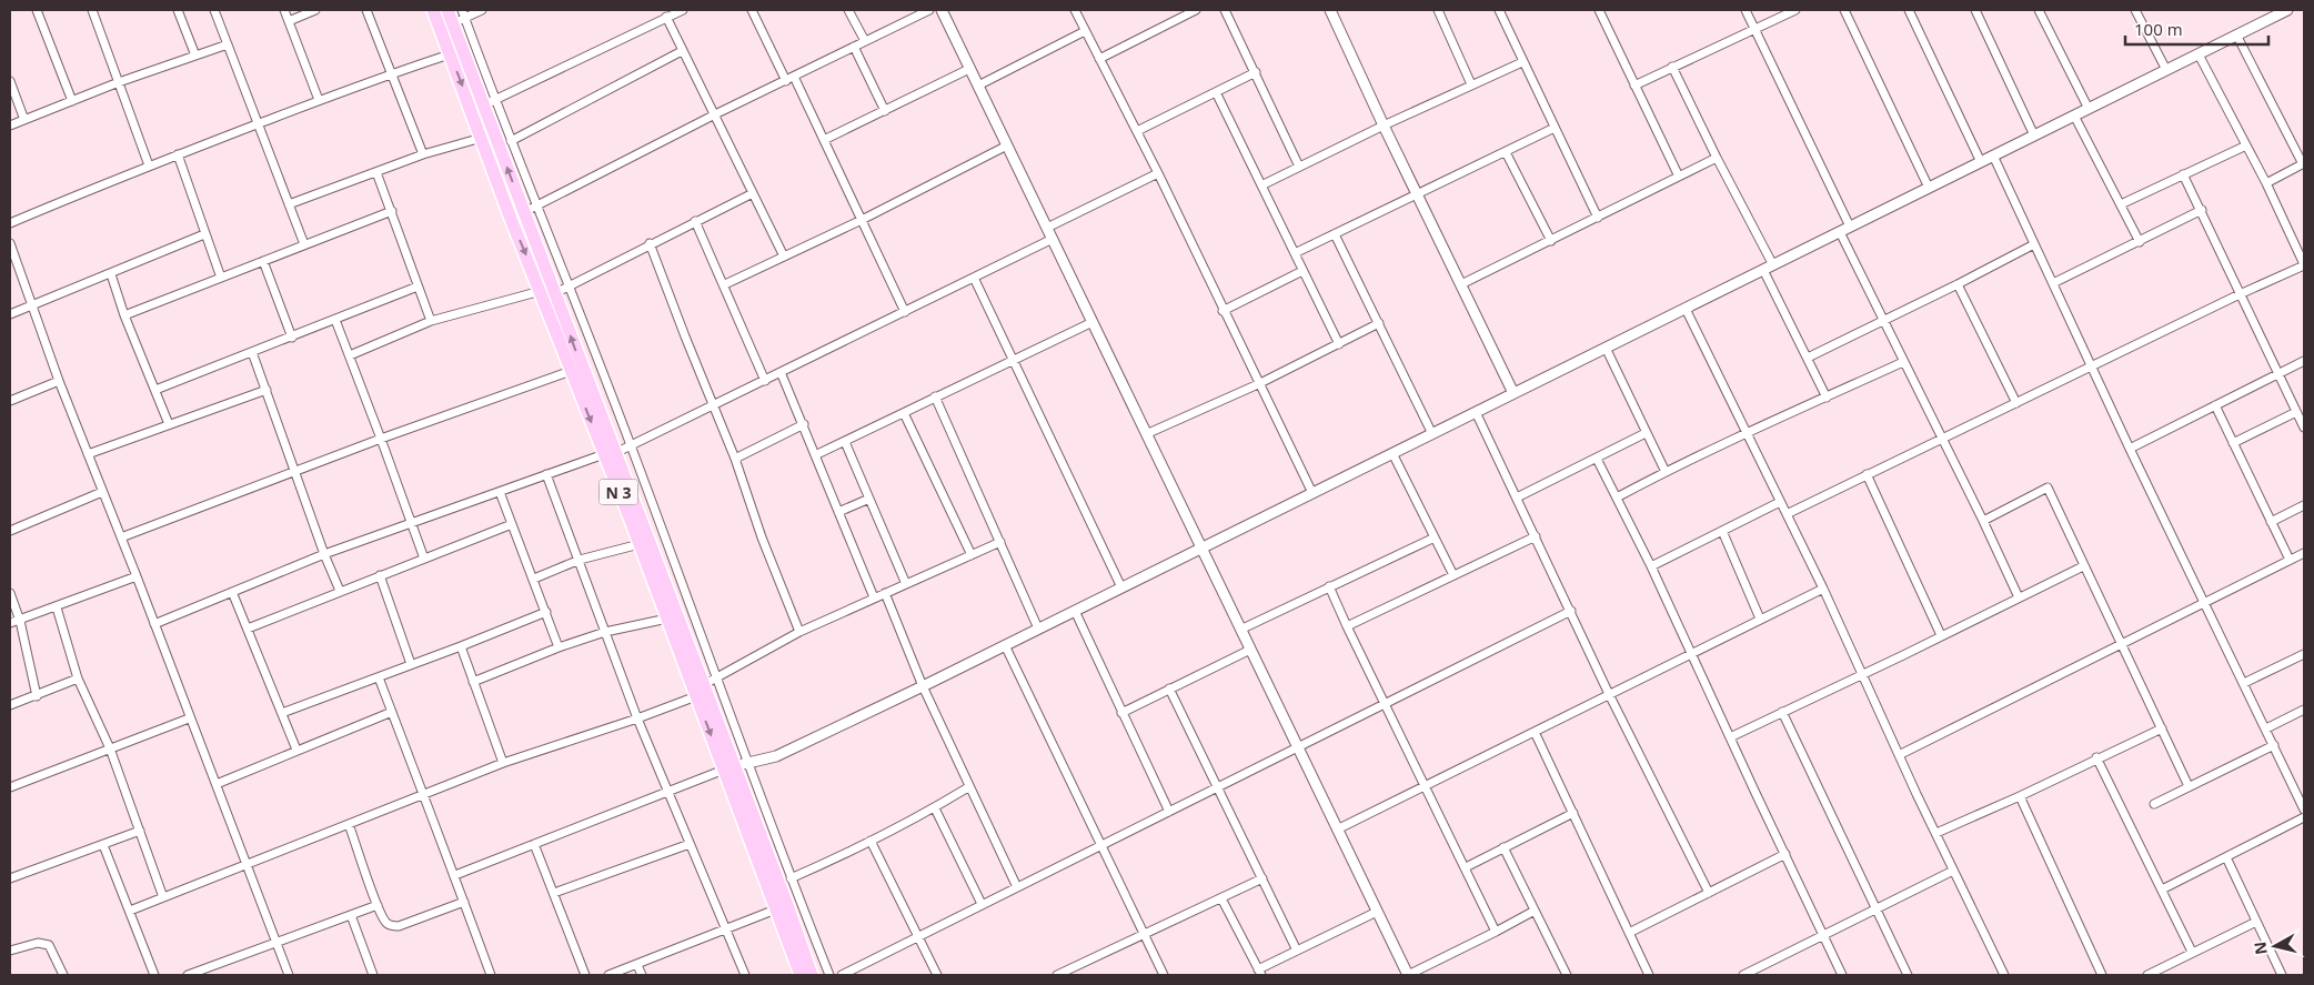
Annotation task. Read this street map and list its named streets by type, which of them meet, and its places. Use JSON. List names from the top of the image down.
{
  "streets": {
    "main road": ["N 3"]
  },
  "scale_bar": "100 m",
  "north": "left"
}
